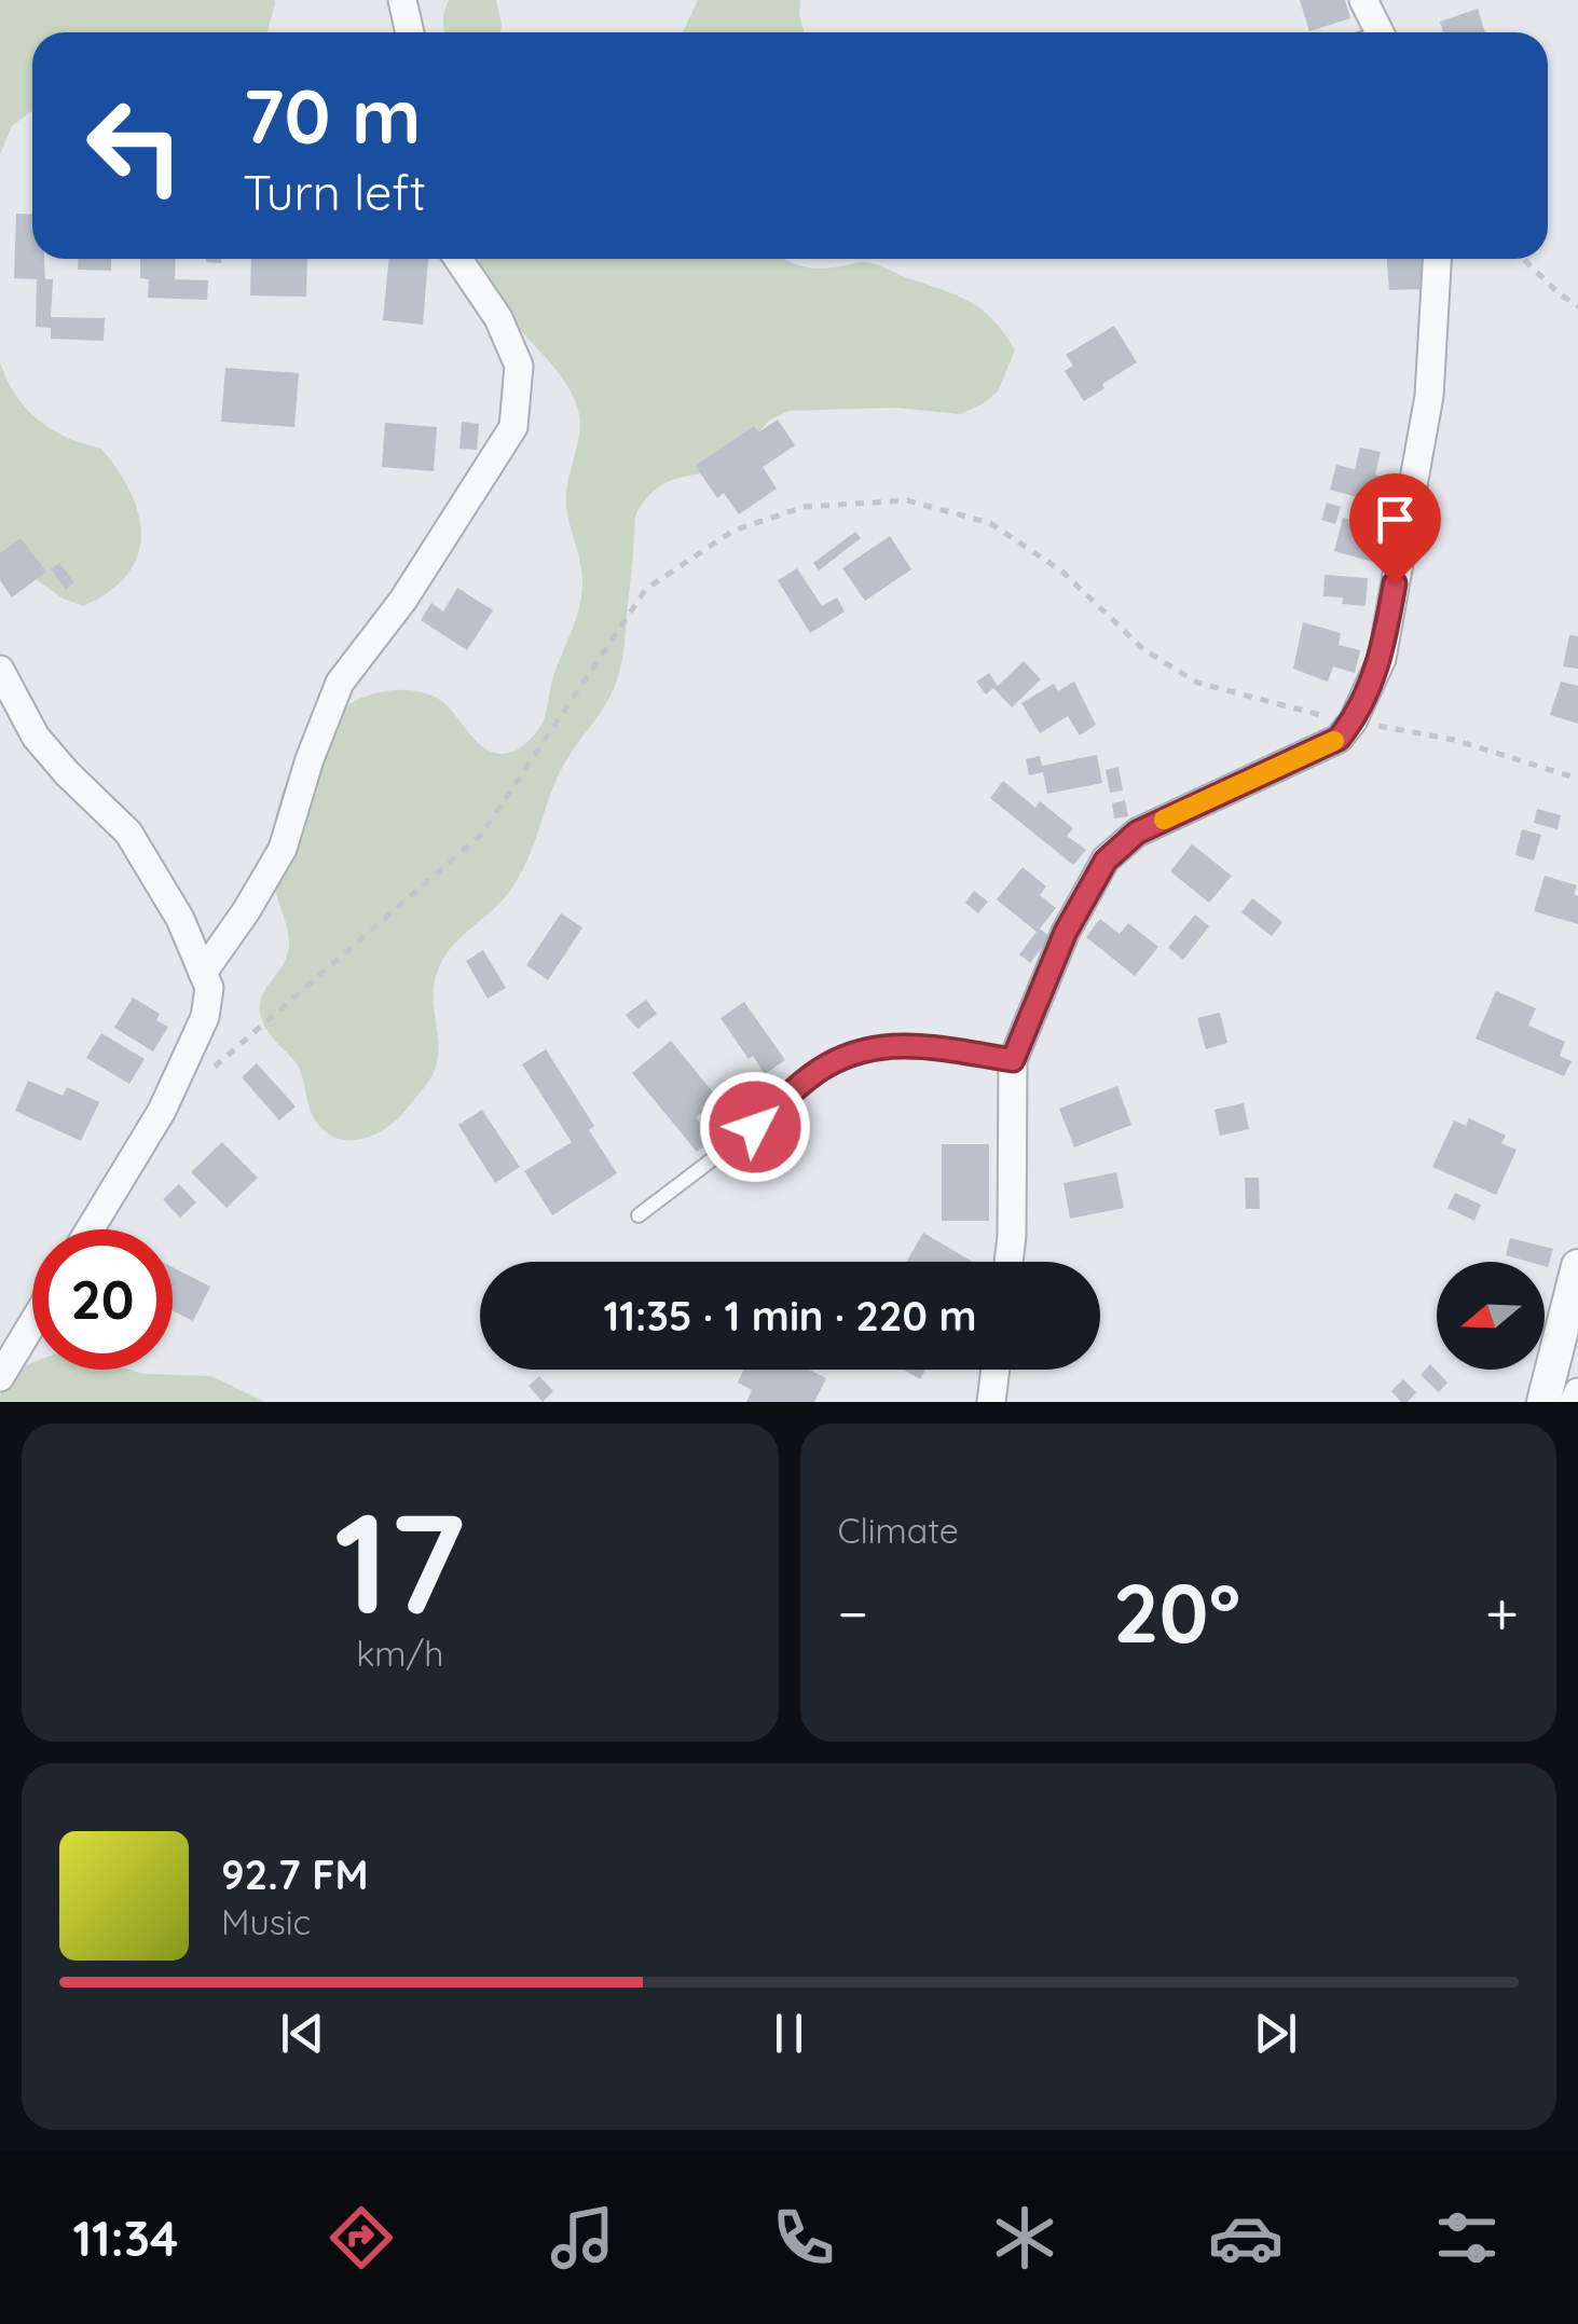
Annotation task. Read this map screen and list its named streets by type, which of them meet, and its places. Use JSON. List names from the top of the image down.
{
  "north": "left",
  "page": {
    "turn": ["70 m", "Turn left"],
    "limit": "20",
    "trip": "11:35 · 1 min · 220 m",
    "tile": [
      ["17", "km/h"],
      "Climate"
    ],
    "heat": ["−", "20°", "+"],
    "song": ["92.7 FM", "Music"],
    "tabs": "11:34"
  }
}
